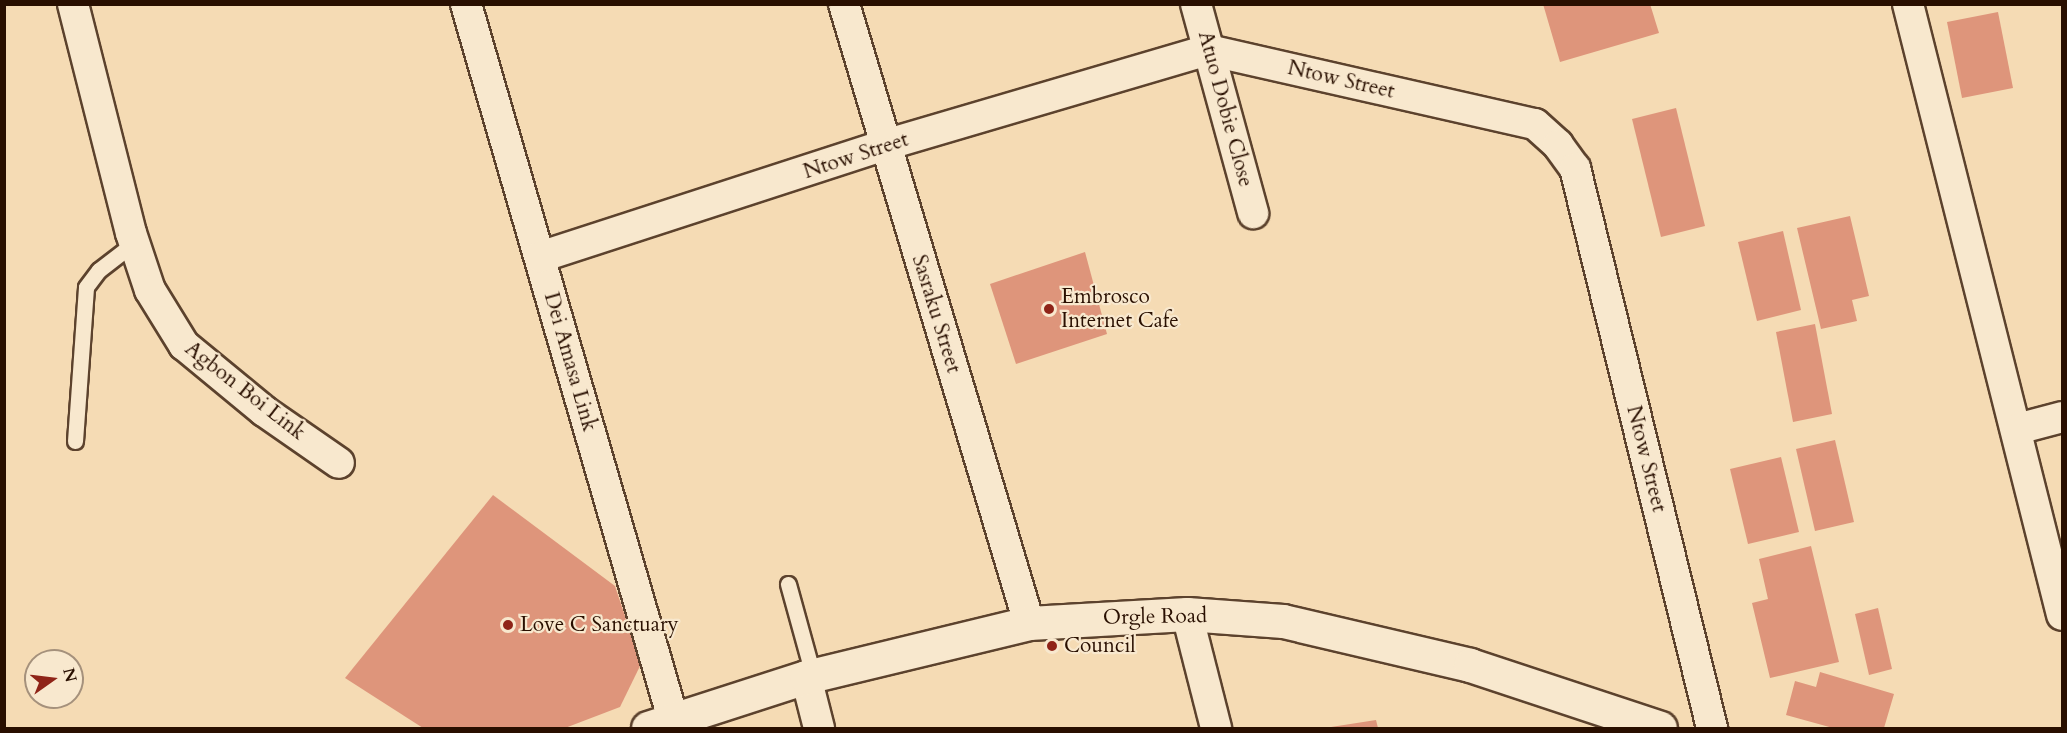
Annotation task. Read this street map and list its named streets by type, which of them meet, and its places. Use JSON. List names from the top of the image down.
{
  "streets": {
    "street": [
      "Ntow Street",
      "Atuo Dobie Close",
      "Sasraku Street",
      "Dei Amasa Link",
      "Agbon Boi Link",
      "Orgle Road"
    ]
  },
  "crossings": [
    ["Ntow Street", "Atuo Dobie Close"],
    ["Ntow Street", "Sasraku Street"],
    ["Ntow Street", "Dei Amasa Link"],
    ["Sasraku Street", "Orgle Road"],
    ["Dei Amasa Link", "Orgle Road"]
  ],
  "places": ["Embrosco Internet Cafe", "Love C Sanctuary", "Council"],
  "north": "right"
}
